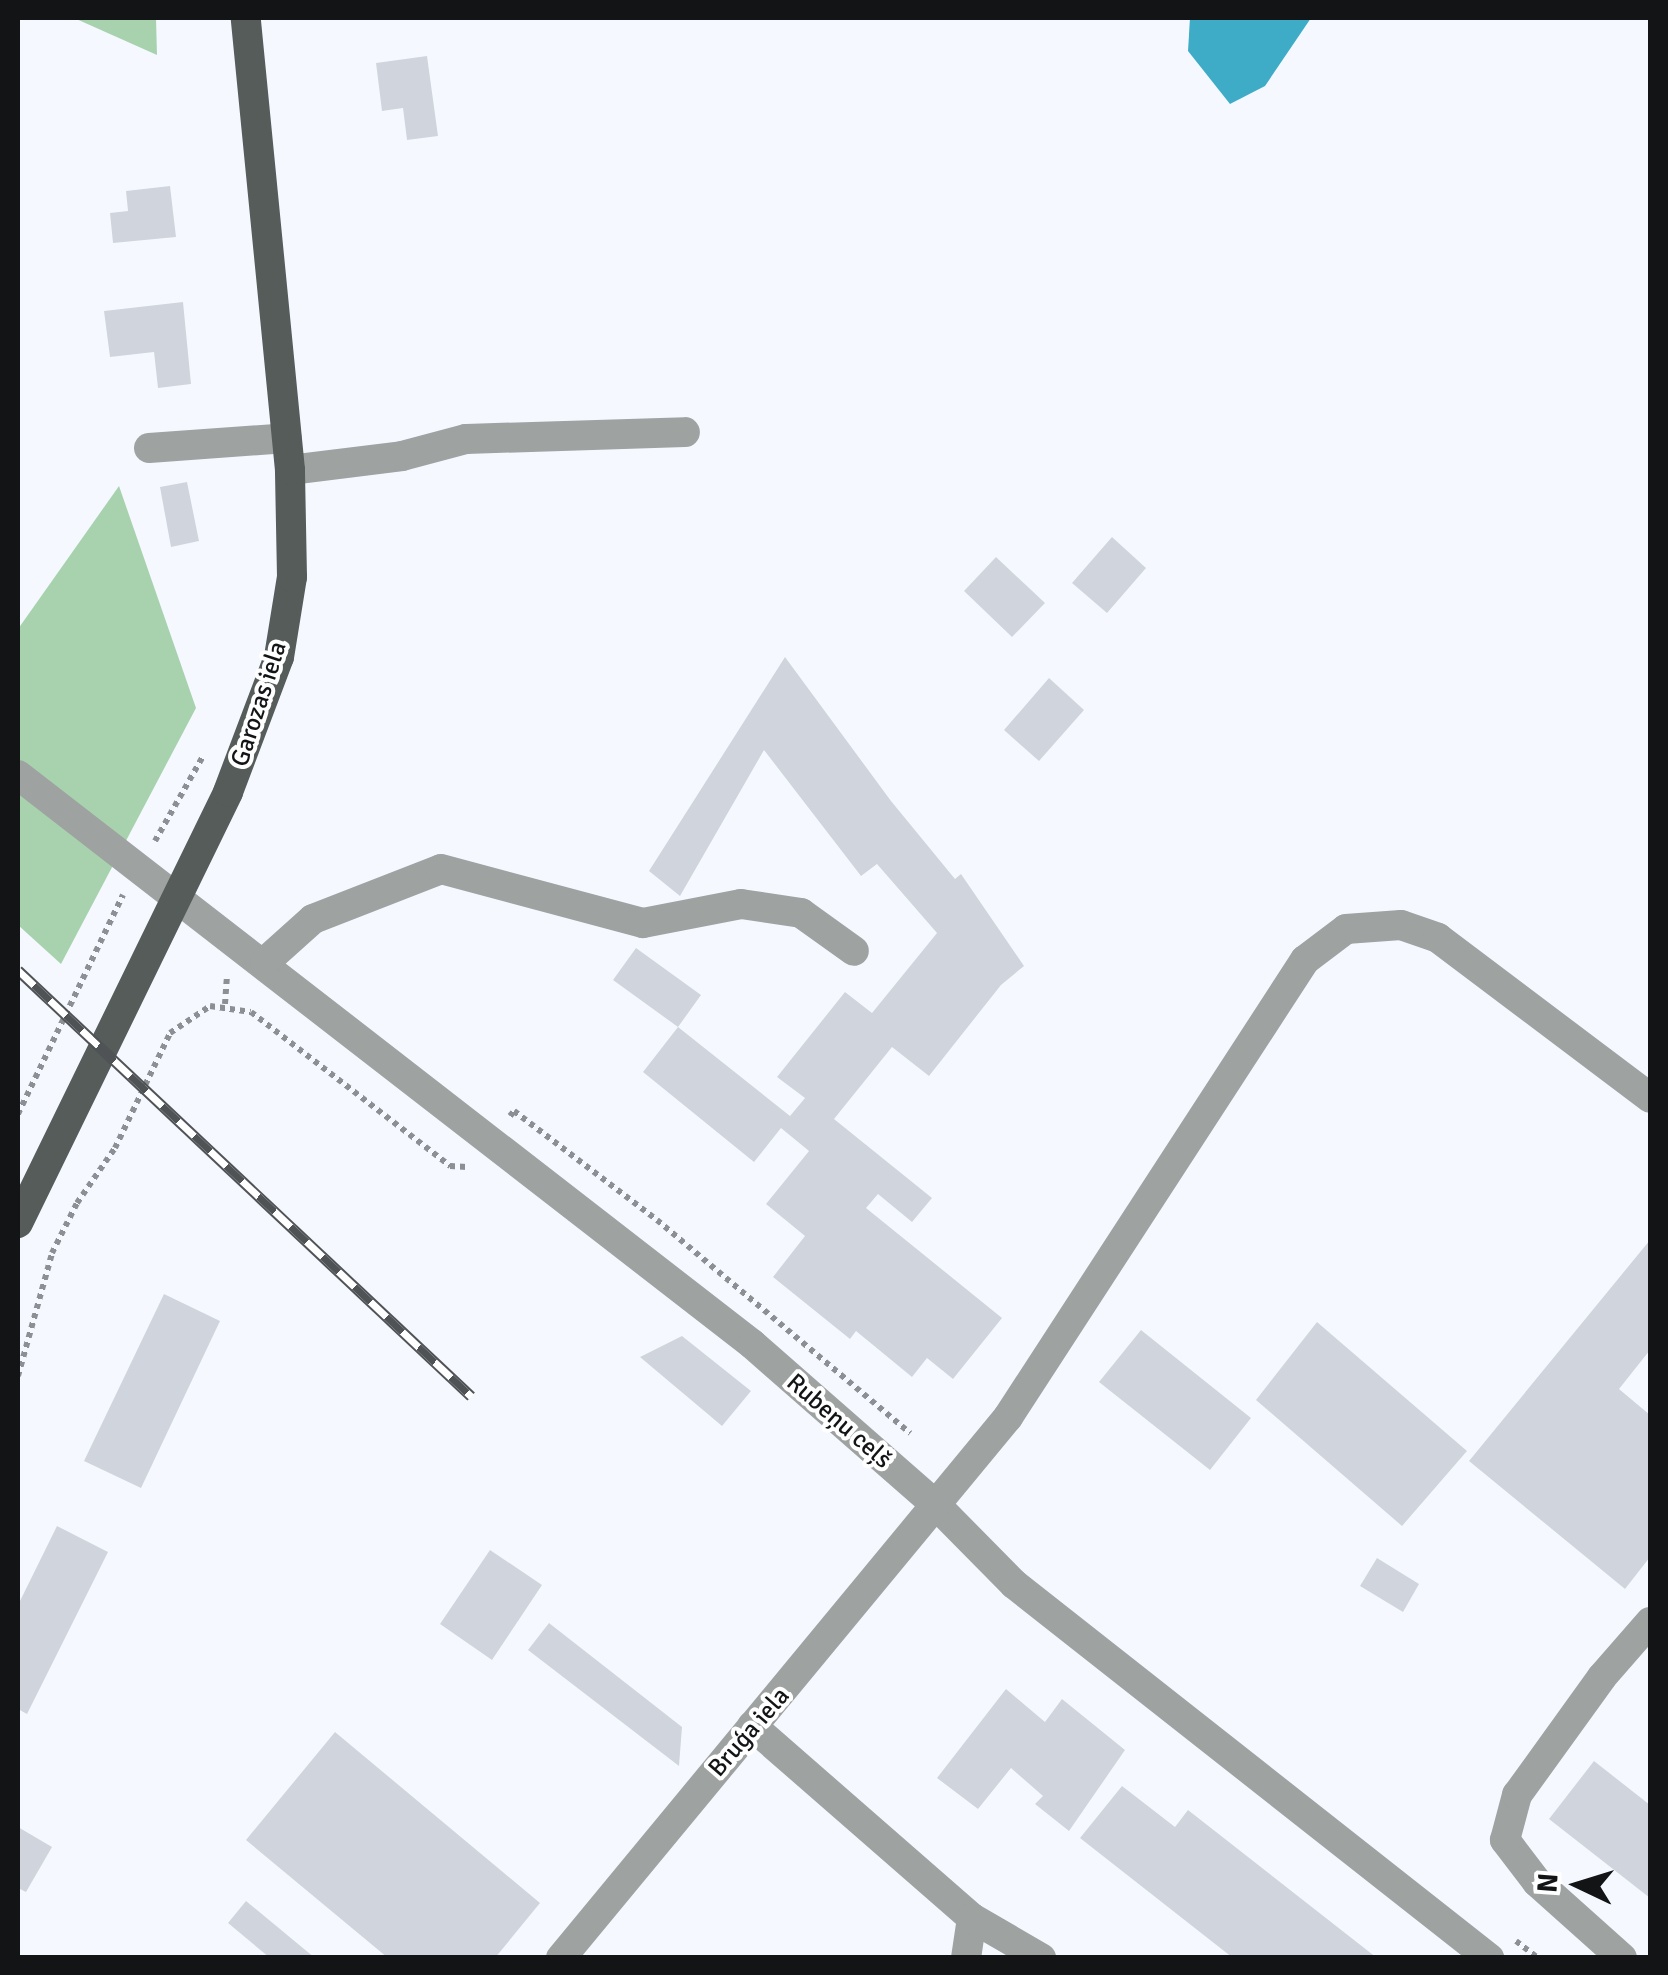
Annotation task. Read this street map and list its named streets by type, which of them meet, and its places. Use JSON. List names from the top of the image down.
{
  "streets": {
    "main road": ["Garozas iela"],
    "street": ["Rubeņu ceļš", "Bruģa iela"]
  },
  "crossings": [
    ["Garozas iela", "Rubeņu ceļš"],
    ["Rubeņu ceļš", "Bruģa iela"]
  ],
  "north": "left"
}
